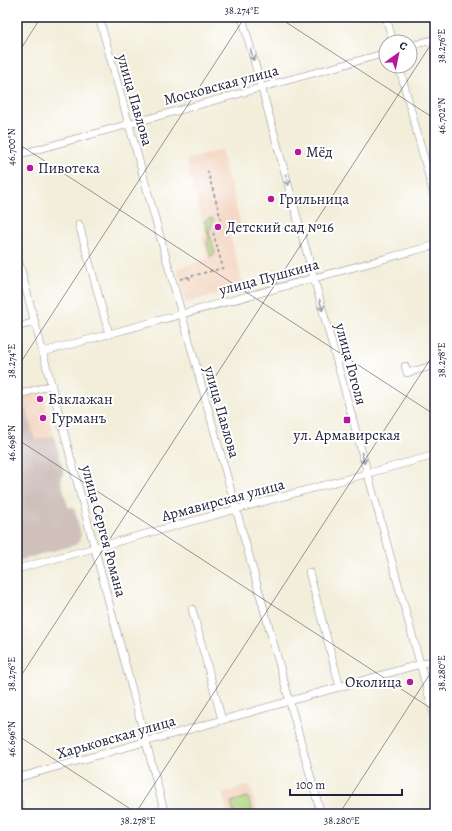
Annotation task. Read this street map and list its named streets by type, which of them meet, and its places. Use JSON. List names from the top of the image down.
{
  "streets": {
    "street": [
      "Московская улица",
      "улица Павлова",
      "улица Пушкина",
      "улица Гоголя",
      "Армавирская улица",
      "улица Сергея Романа",
      "Харьковская улица"
    ]
  },
  "crossings": [
    ["Московская улица", "улица Павлова"],
    ["Московская улица", "улица Гоголя"],
    ["улица Павлова", "улица Пушкина"],
    ["улица Павлова", "Армавирская улица"],
    ["улица Павлова", "Харьковская улица"],
    ["улица Пушкина", "улица Гоголя"],
    ["улица Пушкина", "улица Сергея Романа"],
    ["улица Гоголя", "Армавирская улица"],
    ["улица Гоголя", "Харьковская улица"],
    ["Армавирская улица", "улица Сергея Романа"],
    ["улица Сергея Романа", "Харьковская улица"]
  ],
  "one_way": ["улица Гоголя"],
  "places": {
    "other": [
      "Мёд",
      "Пивотека",
      "Грильница",
      "Детский сад №16",
      "Баклажан",
      "Гурманъ",
      "Околица"
    ],
    "transit": ["ул. Армавирская"]
  },
  "scale_bar": "100 m",
  "north": "top right",
  "coordinates": [
    "38.274°E",
    "38.276°E",
    "46.702°N",
    "46.700°N",
    "38.278°E",
    "46.698°N",
    "38.280°E",
    "46.696°N"
  ]
}
